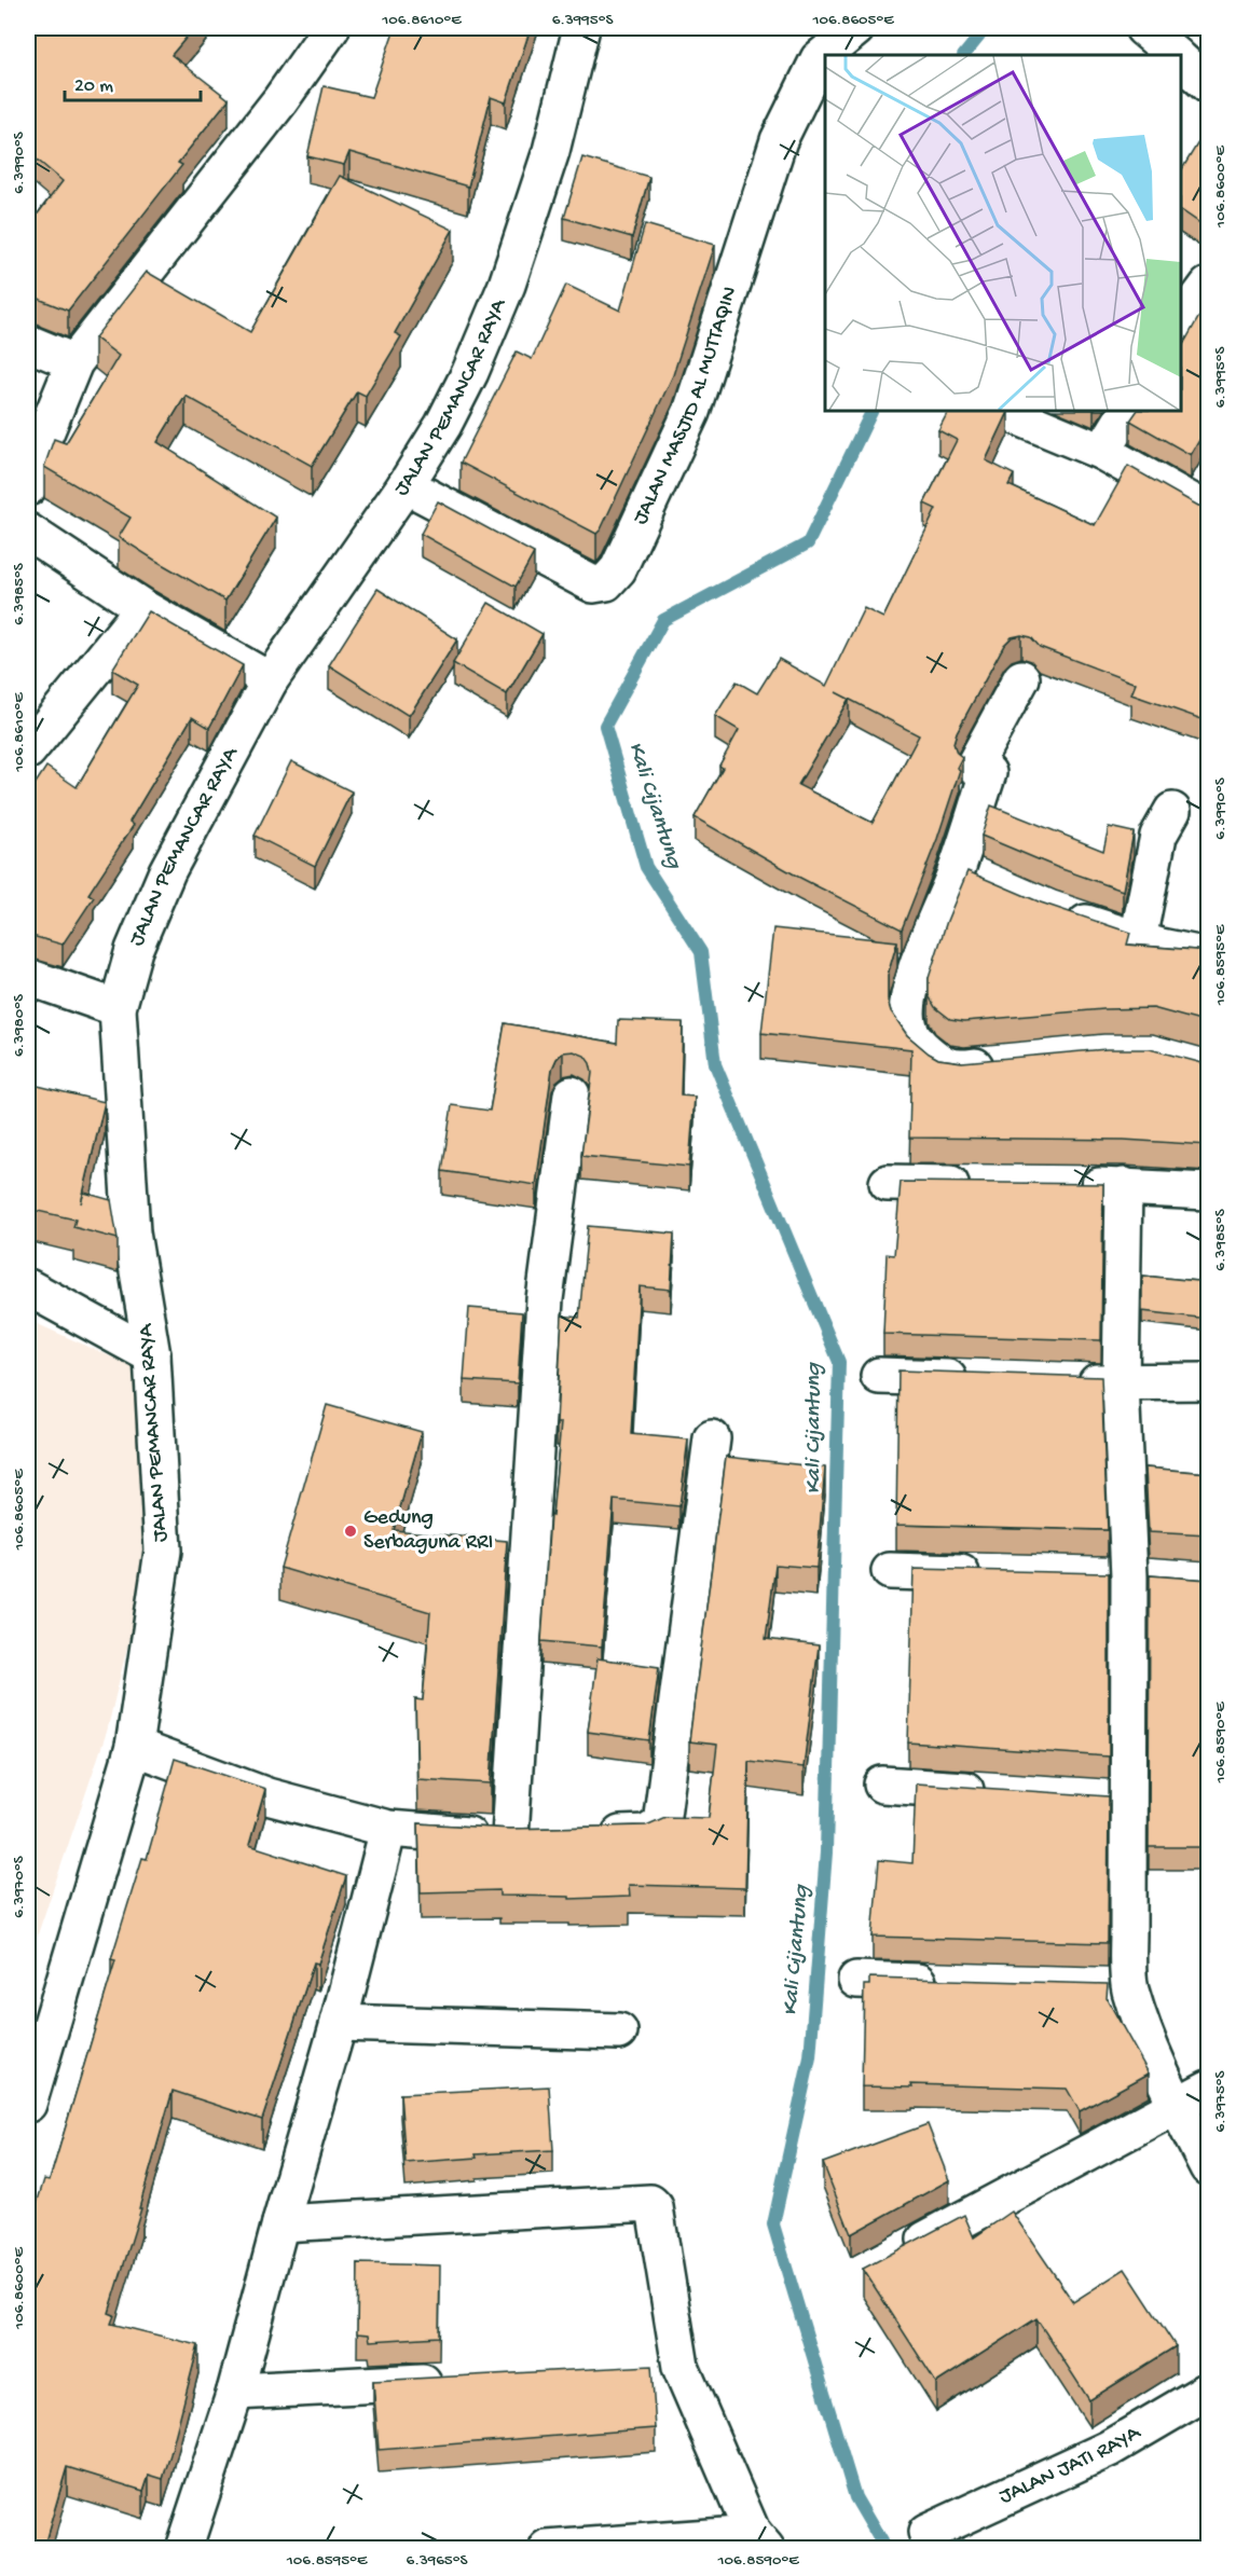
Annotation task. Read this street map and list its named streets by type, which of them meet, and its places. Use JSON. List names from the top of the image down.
{
  "streets": {
    "street": ["JALAN PEMANCAR RAYA", "JALAN MASJID AL MUTTAQIN", "JALAN JATI RAYA"]
  },
  "crossings": [
    ["JALAN PEMANCAR RAYA", "JALAN MASJID AL MUTTAQIN"]
  ],
  "water": ["Kali Cijantung"],
  "places": ["Gedung Serbaguna RRI"],
  "scale_bar": "20 m",
  "coordinates": [
    "106.8610°E",
    "6.3995°S",
    "106.8605°E",
    "6.3990°S",
    "106.8600°E",
    "6.3985°S",
    "106.8595°E",
    "6.3980°S",
    "106.8590°E",
    "6.3970°S",
    "6.3975°S",
    "6.3965°S"
  ]
}
